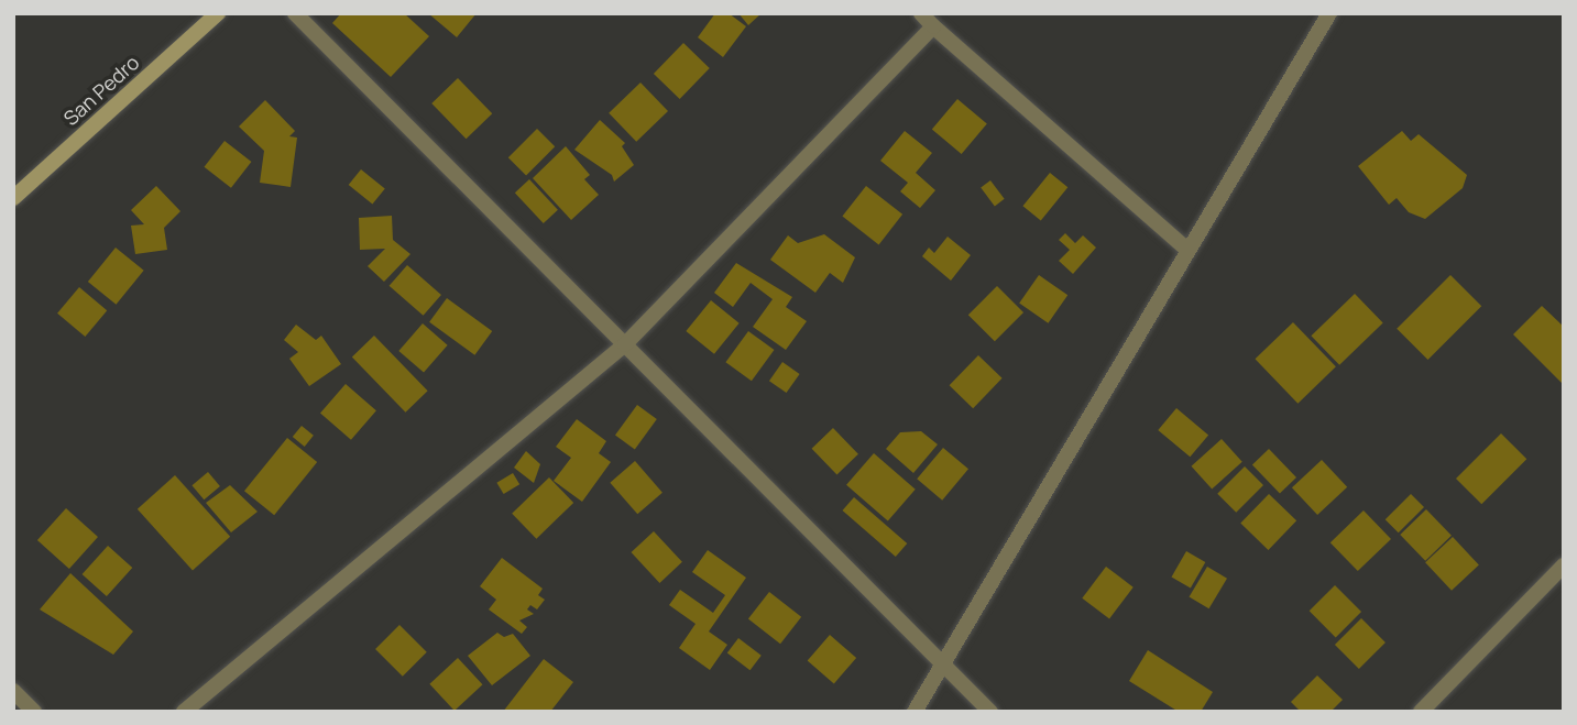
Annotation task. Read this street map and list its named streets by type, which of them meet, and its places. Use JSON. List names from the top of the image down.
{
  "streets": {
    "main road": ["San Pedro"]
  }
}
